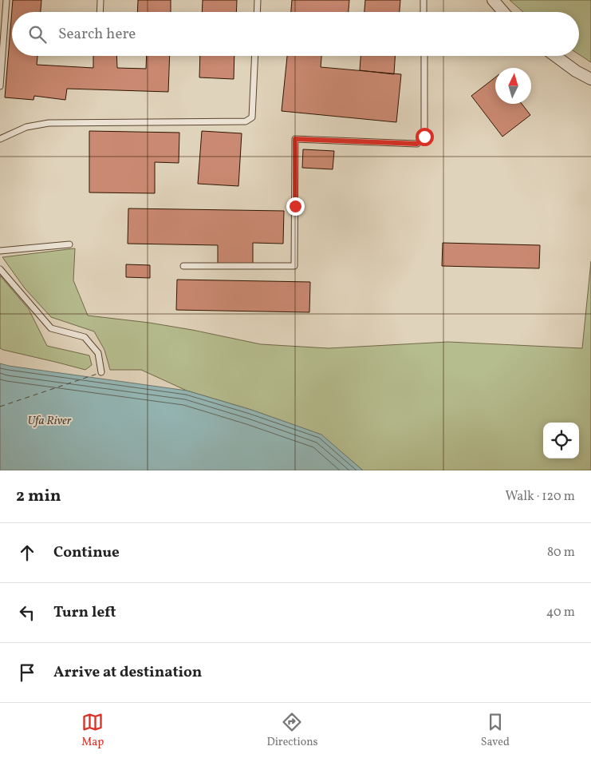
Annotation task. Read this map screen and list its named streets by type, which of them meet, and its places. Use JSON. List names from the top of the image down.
{
  "water": ["Ufa River"],
  "north": "top",
  "page": {
    "search": "Search here",
    "heading": ["2 min", "Walk · 120 m"],
    "list": [
      ["Continue", "80 m"],
      ["Turn left", "40 m"],
      "Arrive at destination"
    ],
    "nav": ["Map", "Directions", "Saved"]
  }
}
